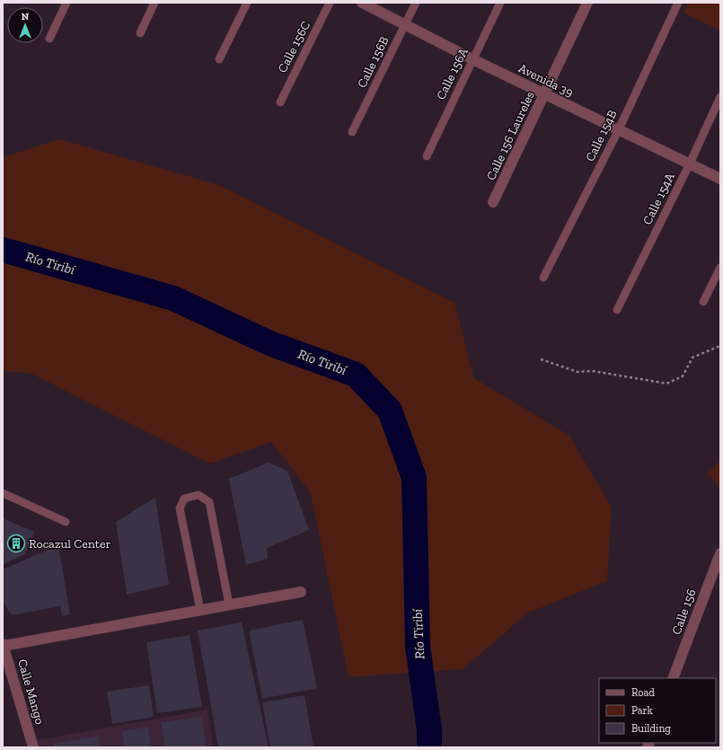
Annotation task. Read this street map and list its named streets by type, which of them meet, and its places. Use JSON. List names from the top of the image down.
{
  "streets": {
    "street": [
      "Avenida 39",
      "Calle 156 Laureles",
      "Calle 156",
      "Calle Mango"
    ],
    "lane": [
      "Calle 156C",
      "Calle 156B",
      "Calle 156A",
      "Calle 154B",
      "Calle 154A"
    ]
  },
  "crossings": [
    ["Calle 156B", "Avenida 39"],
    ["Calle 156A", "Avenida 39"],
    ["Avenida 39", "Calle 156 Laureles"],
    ["Avenida 39", "Calle 154B"],
    ["Avenida 39", "Calle 154A"]
  ],
  "water": ["Río Tiribí"],
  "places": {
    "building": ["Rocazul Center"]
  },
  "legend": ["Road", "Park", "Building"],
  "north": "top"
}
